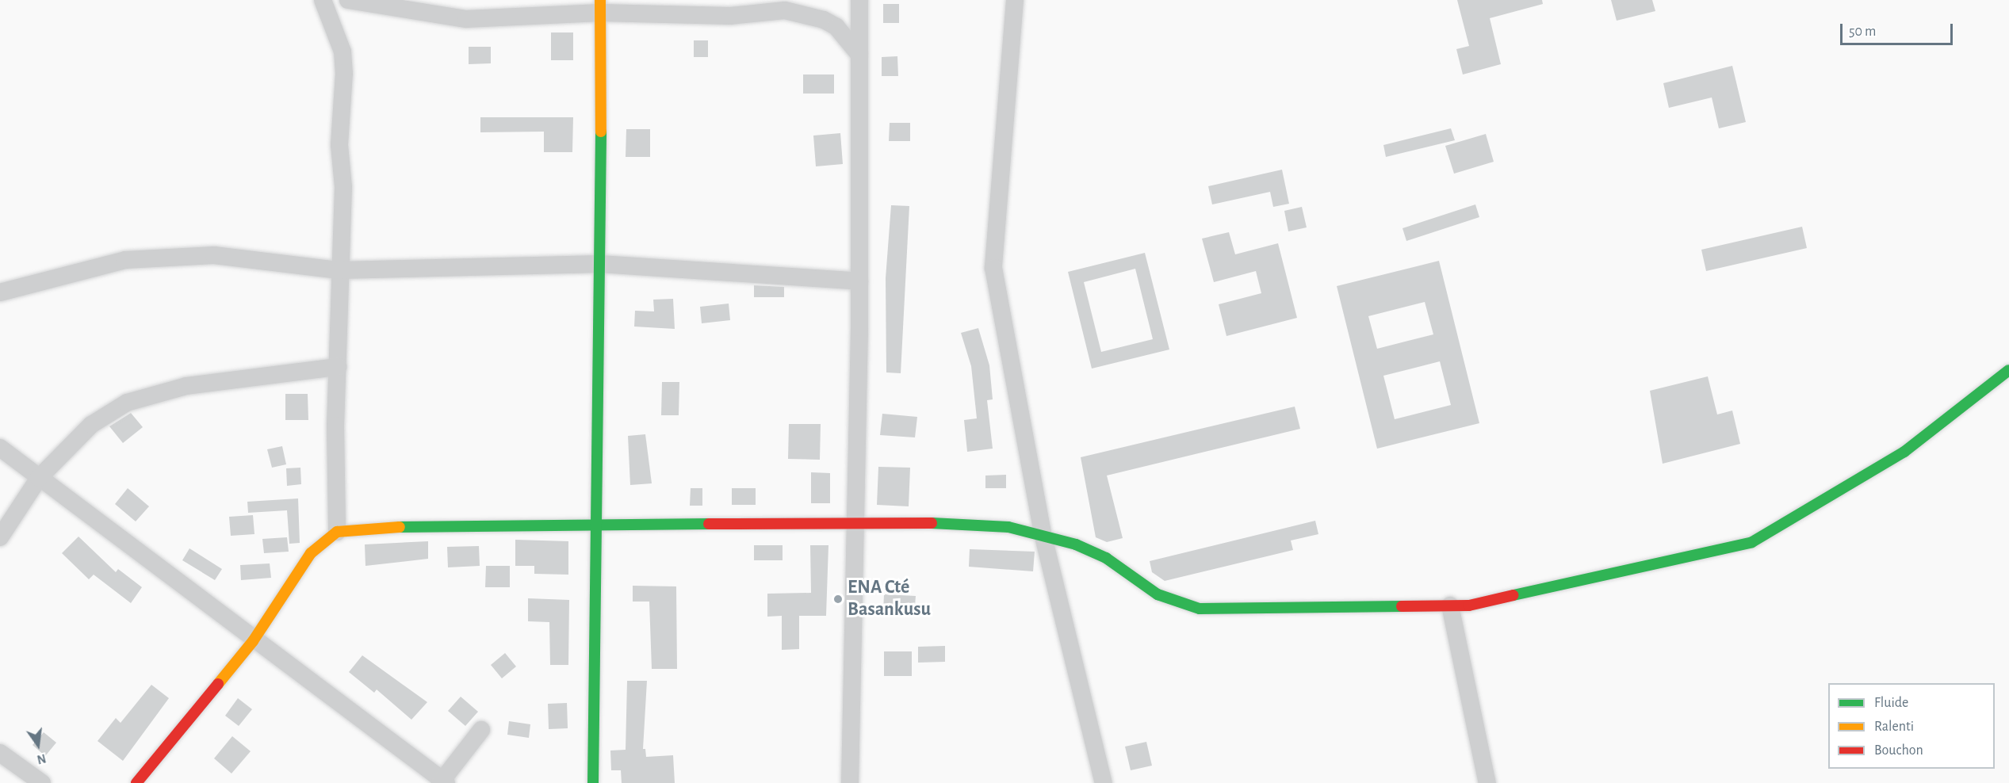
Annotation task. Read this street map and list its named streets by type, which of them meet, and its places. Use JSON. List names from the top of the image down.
{
  "places": ["ENA Cté Basankusu"],
  "legend": ["Fluide", "Ralenti", "Bouchon"],
  "scale_bar": "50 m",
  "north": "bottom"
}
